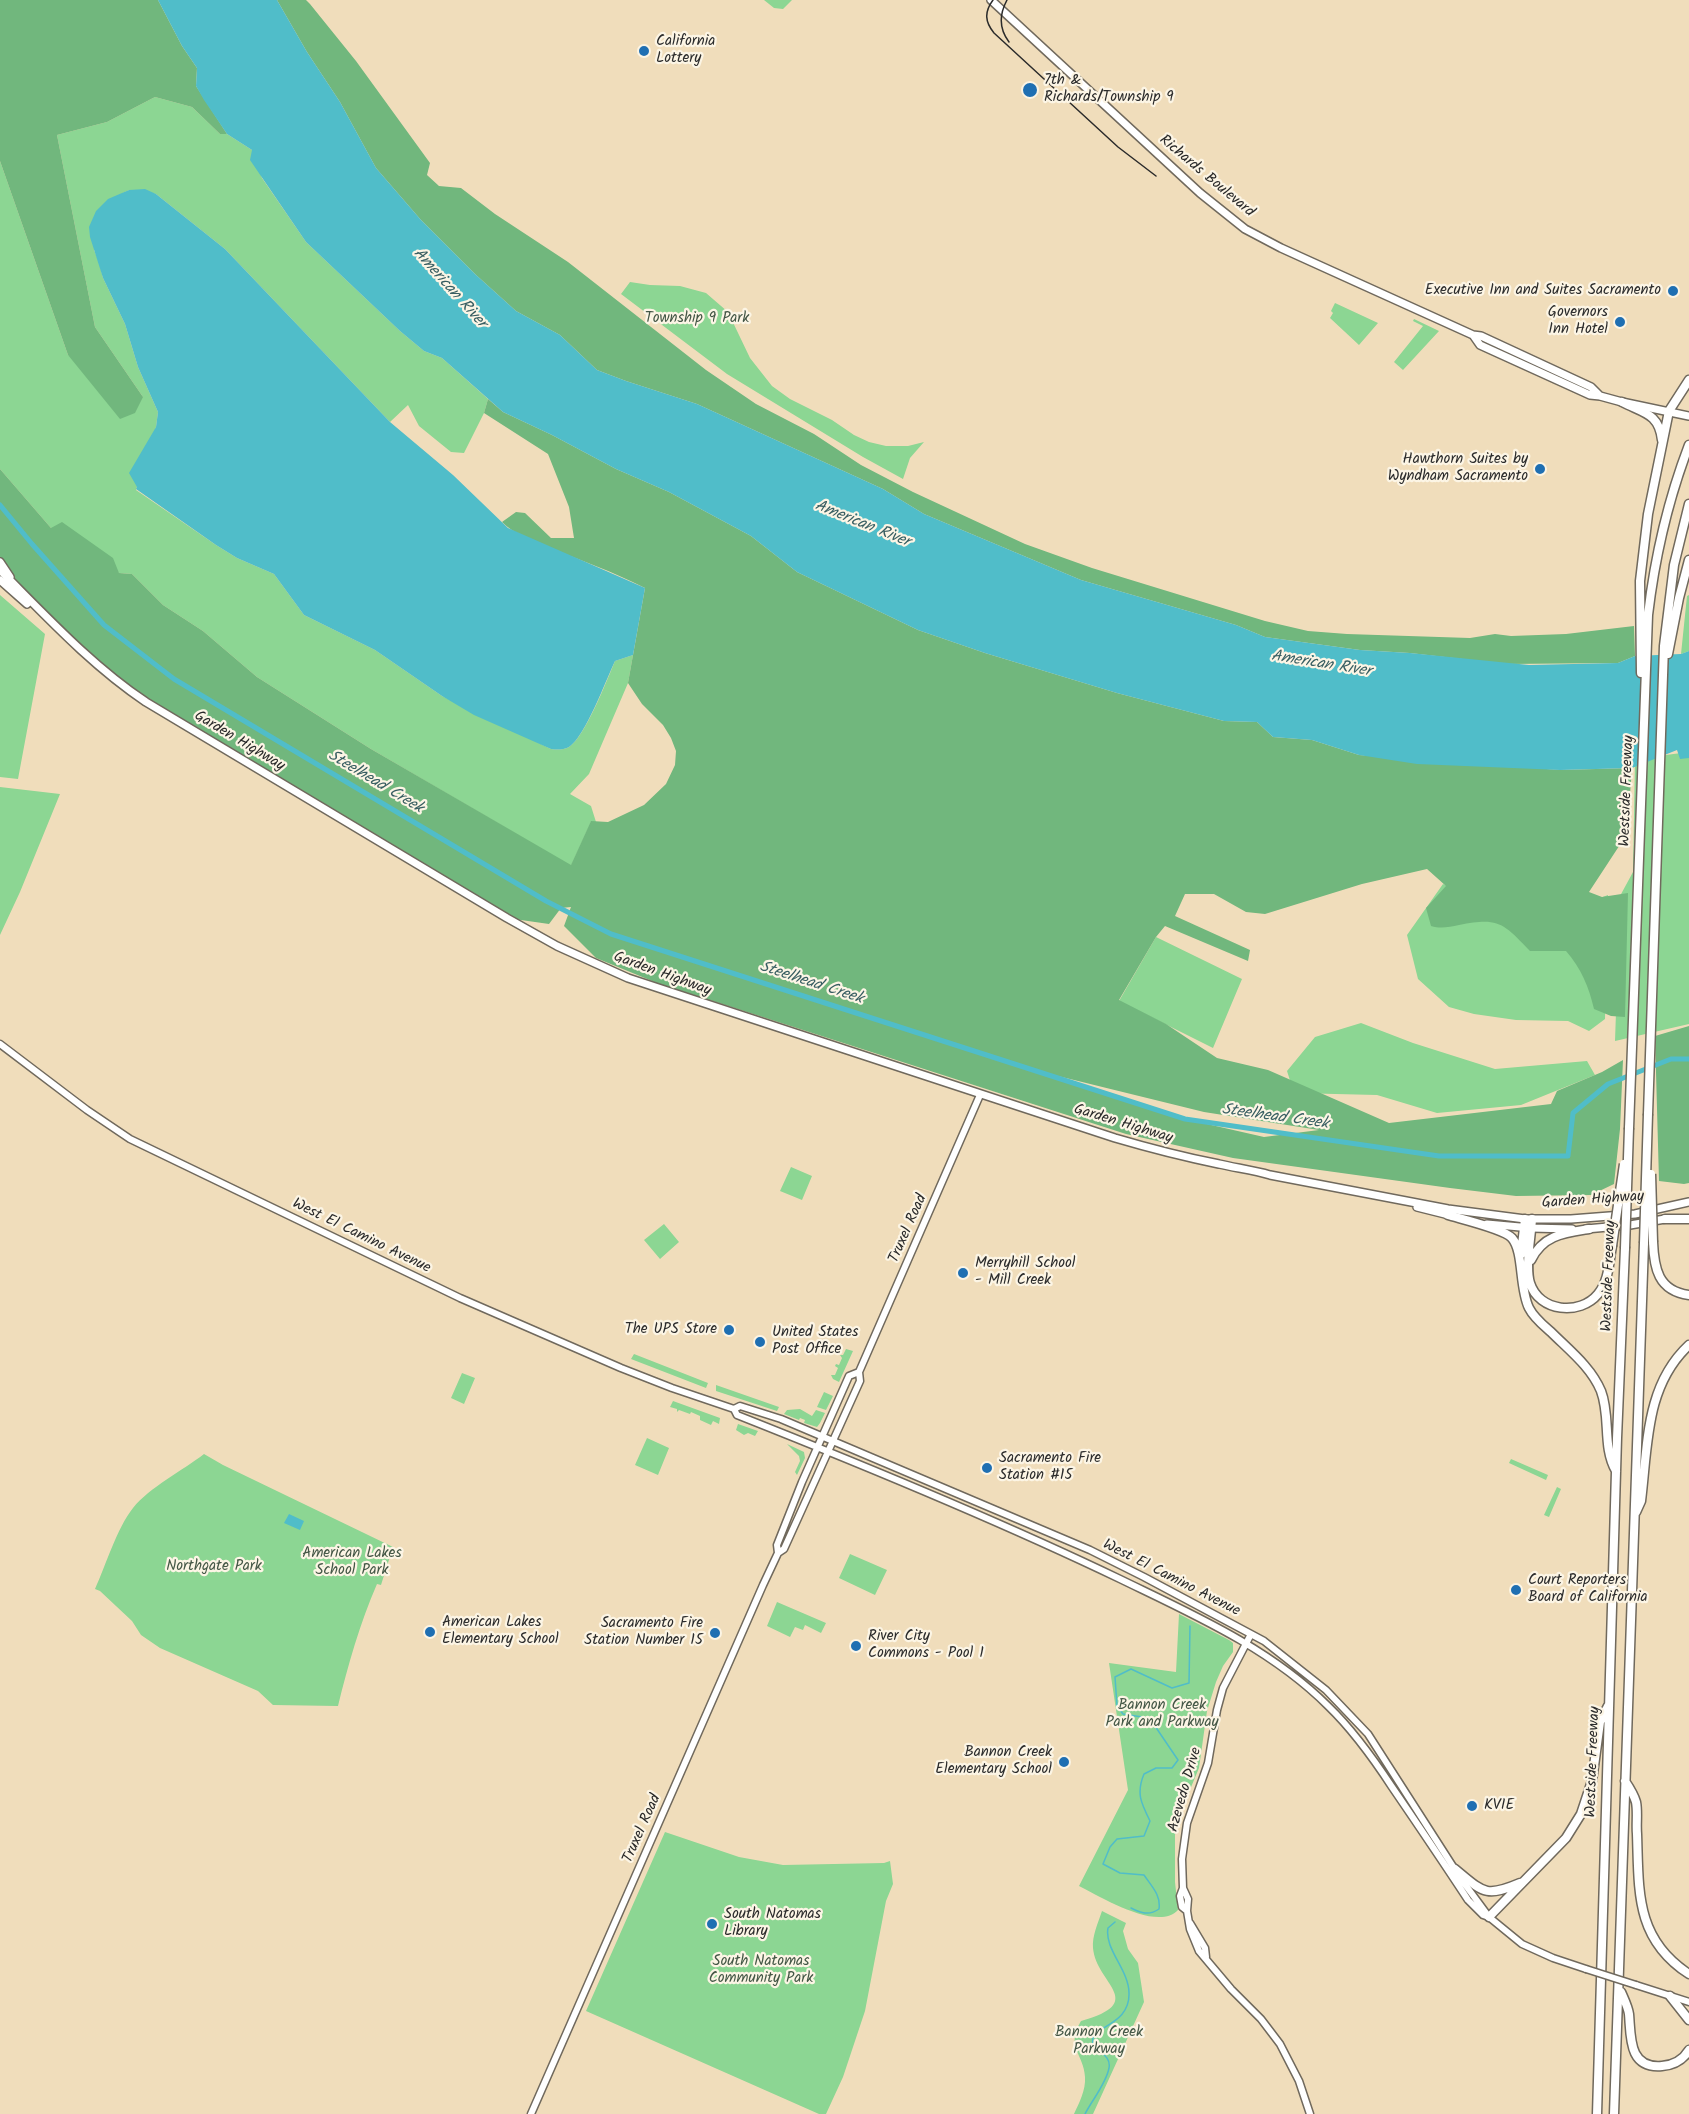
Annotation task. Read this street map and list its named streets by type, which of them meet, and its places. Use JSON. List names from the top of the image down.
{
  "streets": {
    "highway": ["Westside Freeway"],
    "main road": [
      "Richards Boulevard",
      "Garden Highway",
      "Truxel Road",
      "West El Camino Avenue",
      "Azevedo Drive"
    ]
  },
  "crossings": [
    ["Garden Highway", "Truxel Road"],
    ["Truxel Road", "West El Camino Avenue"],
    ["West El Camino Avenue", "Azevedo Drive"]
  ],
  "water": ["American River", "Steelhead Creek"],
  "parks": [
    "Township 9 Park",
    "American Lakes School Park",
    "Northgate Park",
    "Bannon Creek Park and Parkway",
    "South Natomas Community Park",
    "Bannon Creek Parkway"
  ],
  "places": [
    "California Lottery",
    "7th & Richards/Township 9",
    "Executive Inn and Suites Sacramento",
    "Governors Inn Hotel",
    "Hawthorn Suites by Wyndham Sacramento",
    "Merryhill School - Mill Creek",
    "The UPS Store",
    "United States Post Office",
    "Sacramento Fire Station #15",
    "Court Reporters Board of California",
    "American Lakes Elementary School",
    "Sacramento Fire Station Number 15",
    "River City Commons - Pool 1",
    "Bannon Creek Elementary School",
    "KVIE",
    "South Natomas Library"
  ]
}
